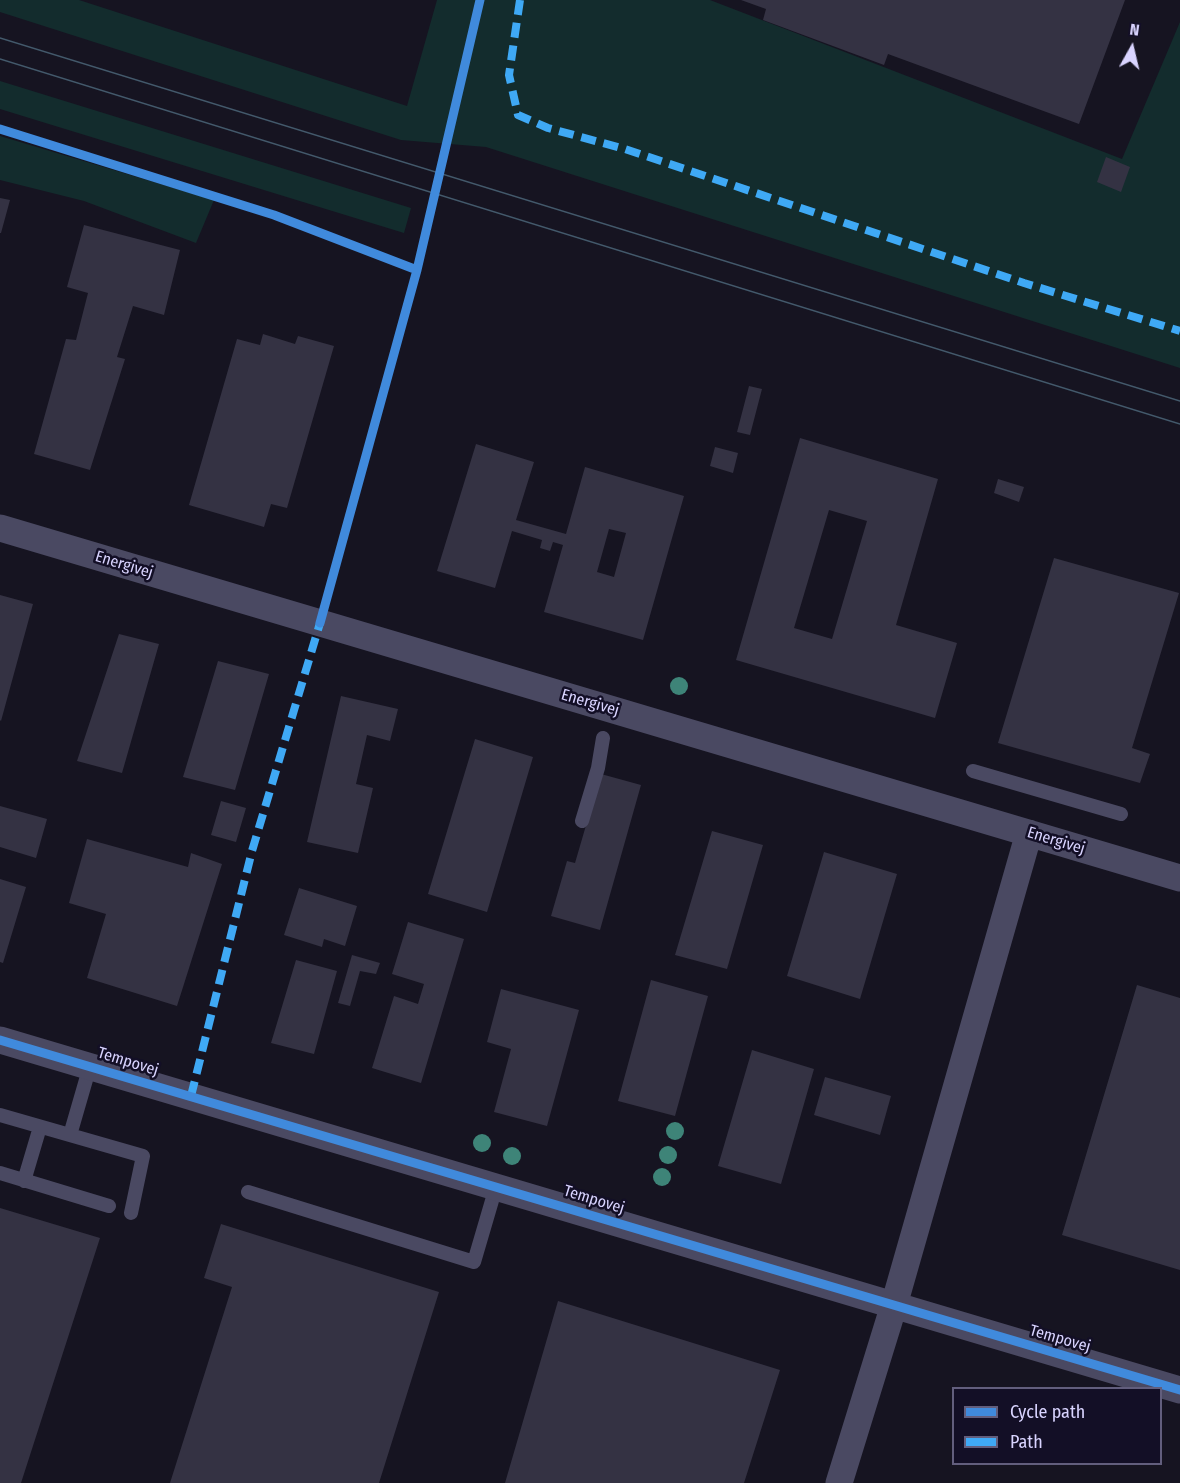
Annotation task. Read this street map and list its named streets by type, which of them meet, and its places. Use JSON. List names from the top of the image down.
{
  "streets": {
    "street": ["Energivej", "Tempovej"]
  },
  "legend": ["Cycle path", "Path"],
  "north": "top"
}
